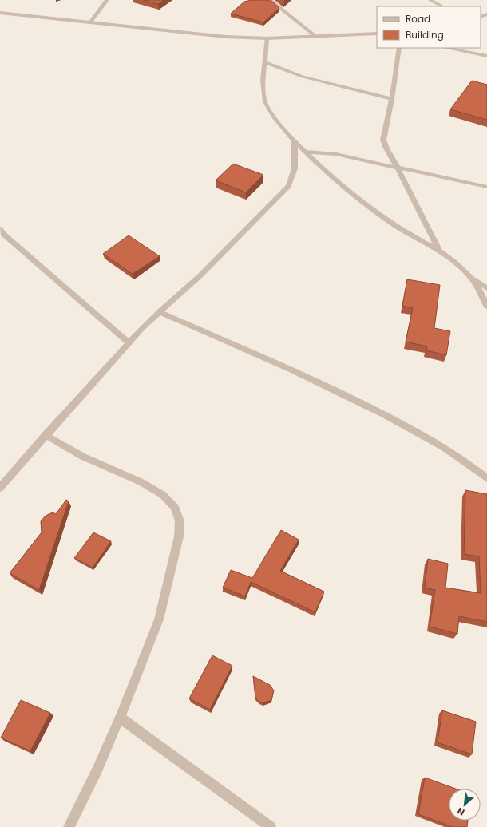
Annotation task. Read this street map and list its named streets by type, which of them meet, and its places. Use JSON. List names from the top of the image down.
{
  "legend": ["Road", "Building"],
  "north": "bottom left"
}
